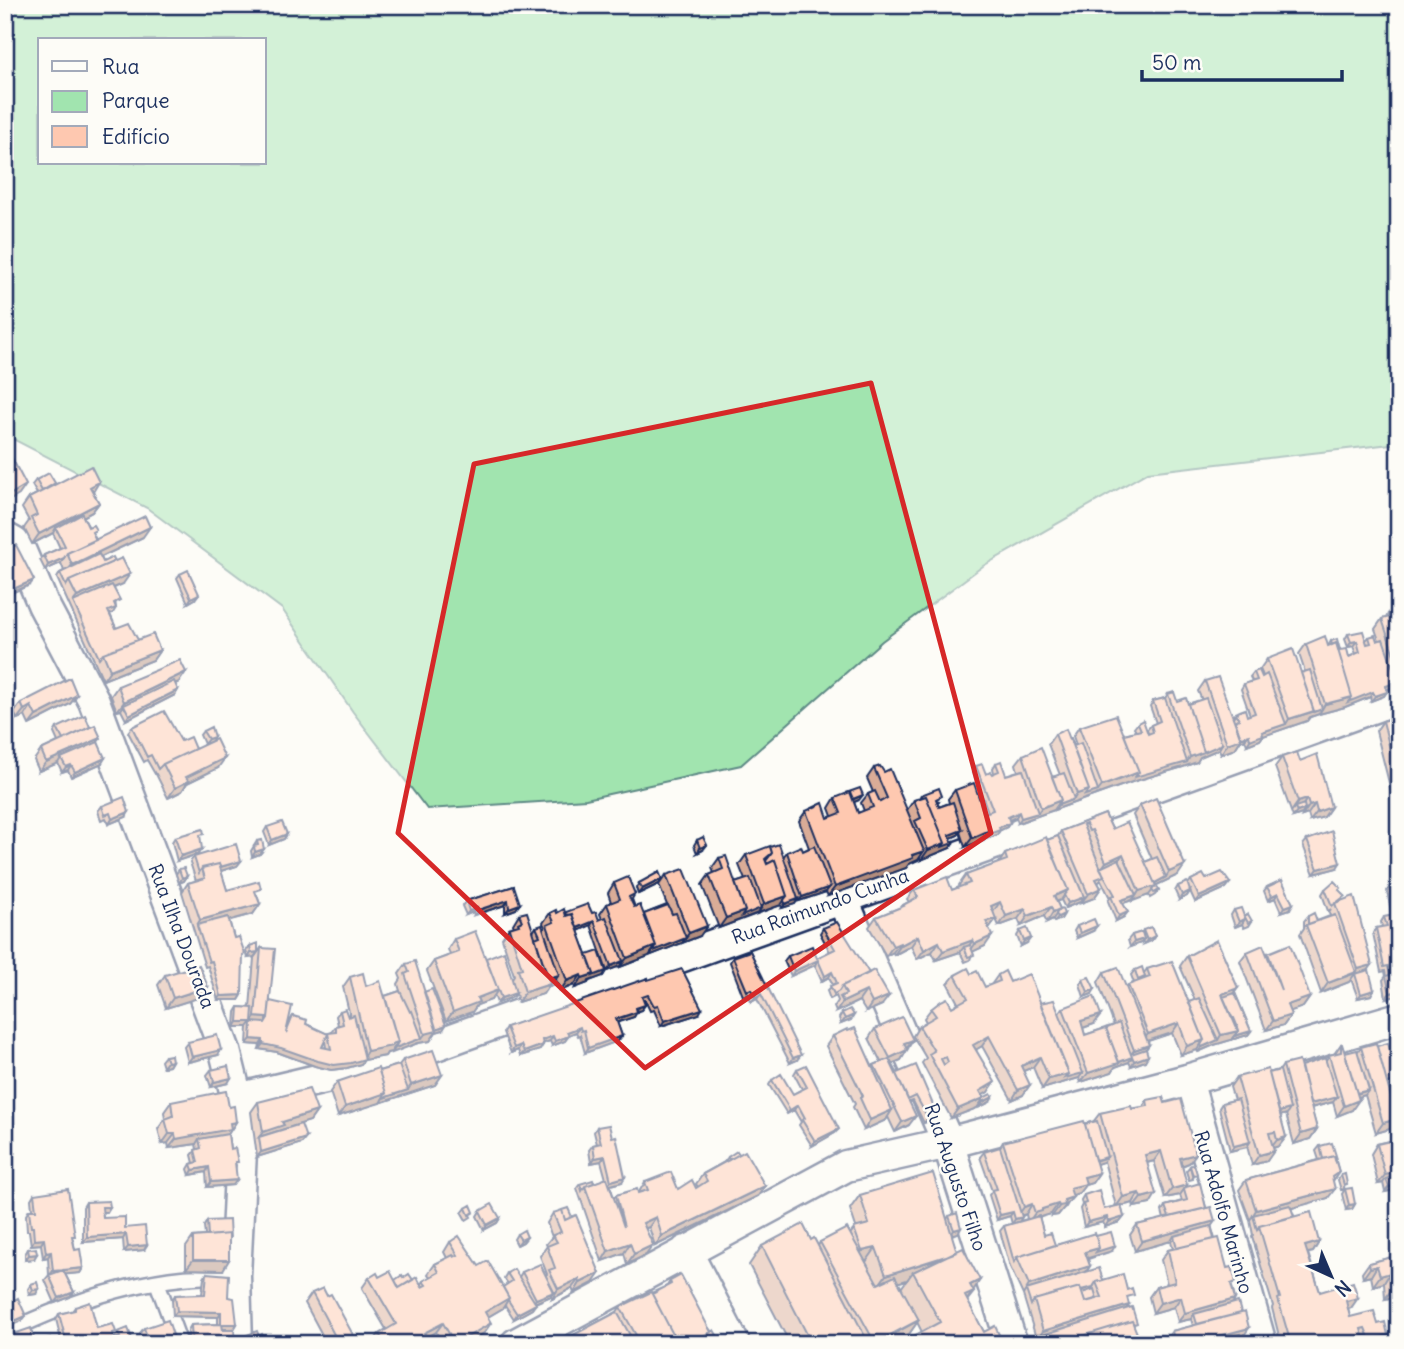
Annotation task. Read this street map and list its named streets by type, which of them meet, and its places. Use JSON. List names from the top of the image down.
{
  "streets": {
    "street": [
      "Rua Raimundo Cunha",
      "Rua Ilha Dourada",
      "Rua Augusto Filho",
      "Rua Adolfo Marinho"
    ]
  },
  "crossings": [
    ["Rua Raimundo Cunha", "Rua Ilha Dourada"],
    ["Rua Raimundo Cunha", "Rua Augusto Filho"]
  ],
  "legend": ["Rua", "Parque", "Edifício"],
  "scale_bar": "50 m",
  "north": "bottom right"
}
